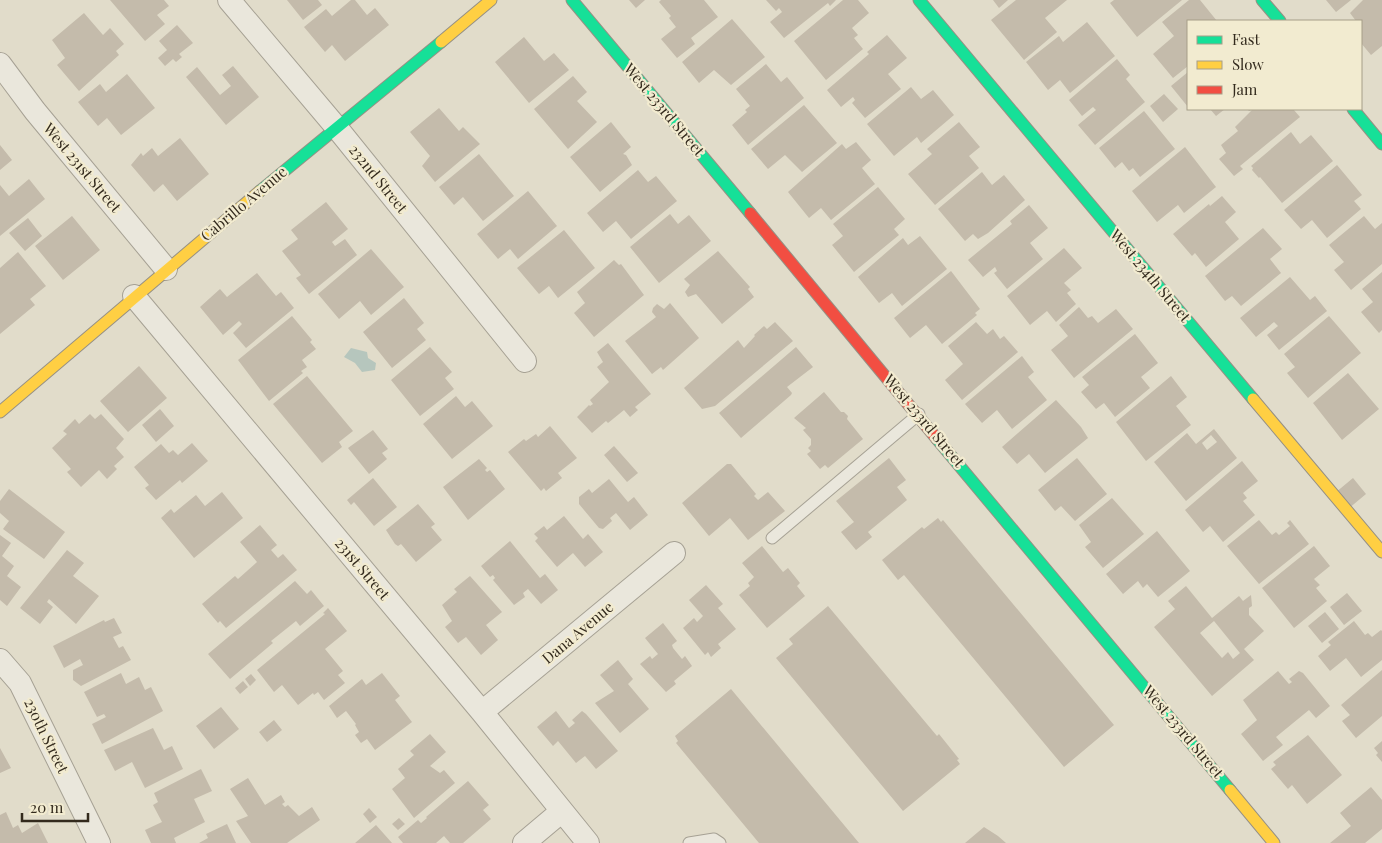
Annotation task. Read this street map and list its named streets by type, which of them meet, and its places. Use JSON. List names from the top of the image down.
{
  "streets": {
    "street": [
      "West 233rd Street",
      "West 231st Street",
      "232nd Street",
      "Cabrillo Avenue",
      "West 234th Street",
      "231st Street",
      "Dana Avenue",
      "230th Street"
    ]
  },
  "crossings": [
    ["West 231st Street", "Cabrillo Avenue"],
    ["232nd Street", "Cabrillo Avenue"],
    ["Cabrillo Avenue", "231st Street"],
    ["231st Street", "Dana Avenue"]
  ],
  "legend": ["Fast", "Slow", "Jam"],
  "scale_bar": "20 m"
}
